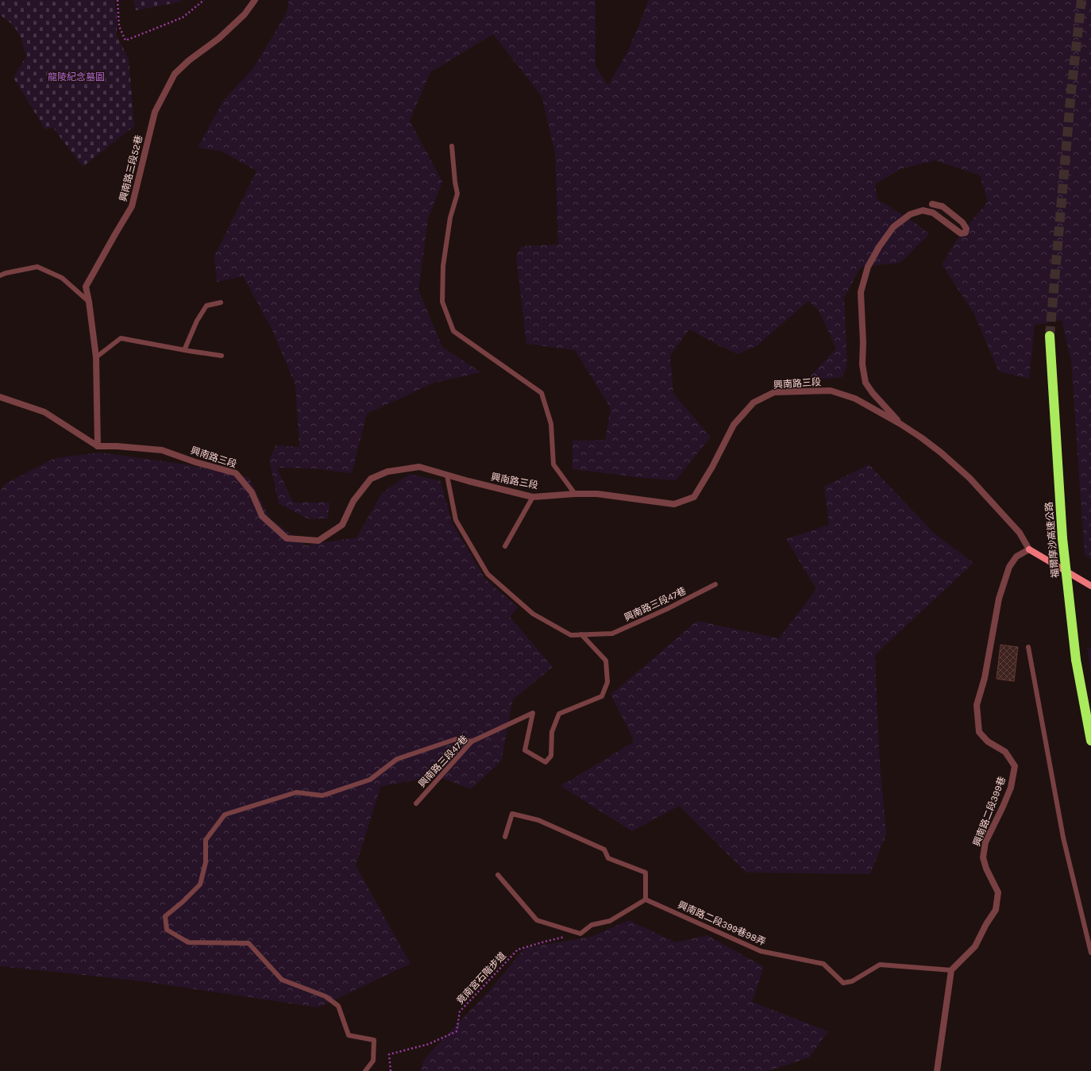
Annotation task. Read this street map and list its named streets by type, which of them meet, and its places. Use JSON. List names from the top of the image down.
{
  "streets": {
    "highway": ["福爾摩沙高速公路"],
    "street": ["興南路三段52巷", "興南路三段", "興南路二段399巷"],
    "lane": ["興南路三段47巷", "興南路二段399巷98弄"],
    "path": ["竟南宮石階步道"]
  },
  "crossings": [
    ["興南路三段52巷", "興南路三段"],
    ["興南路三段", "興南路三段47巷"],
    ["興南路三段", "興南路二段399巷"],
    ["興南路二段399巷", "興南路二段399巷98弄"]
  ],
  "parks": ["龍陵紀念墓園"]
}
